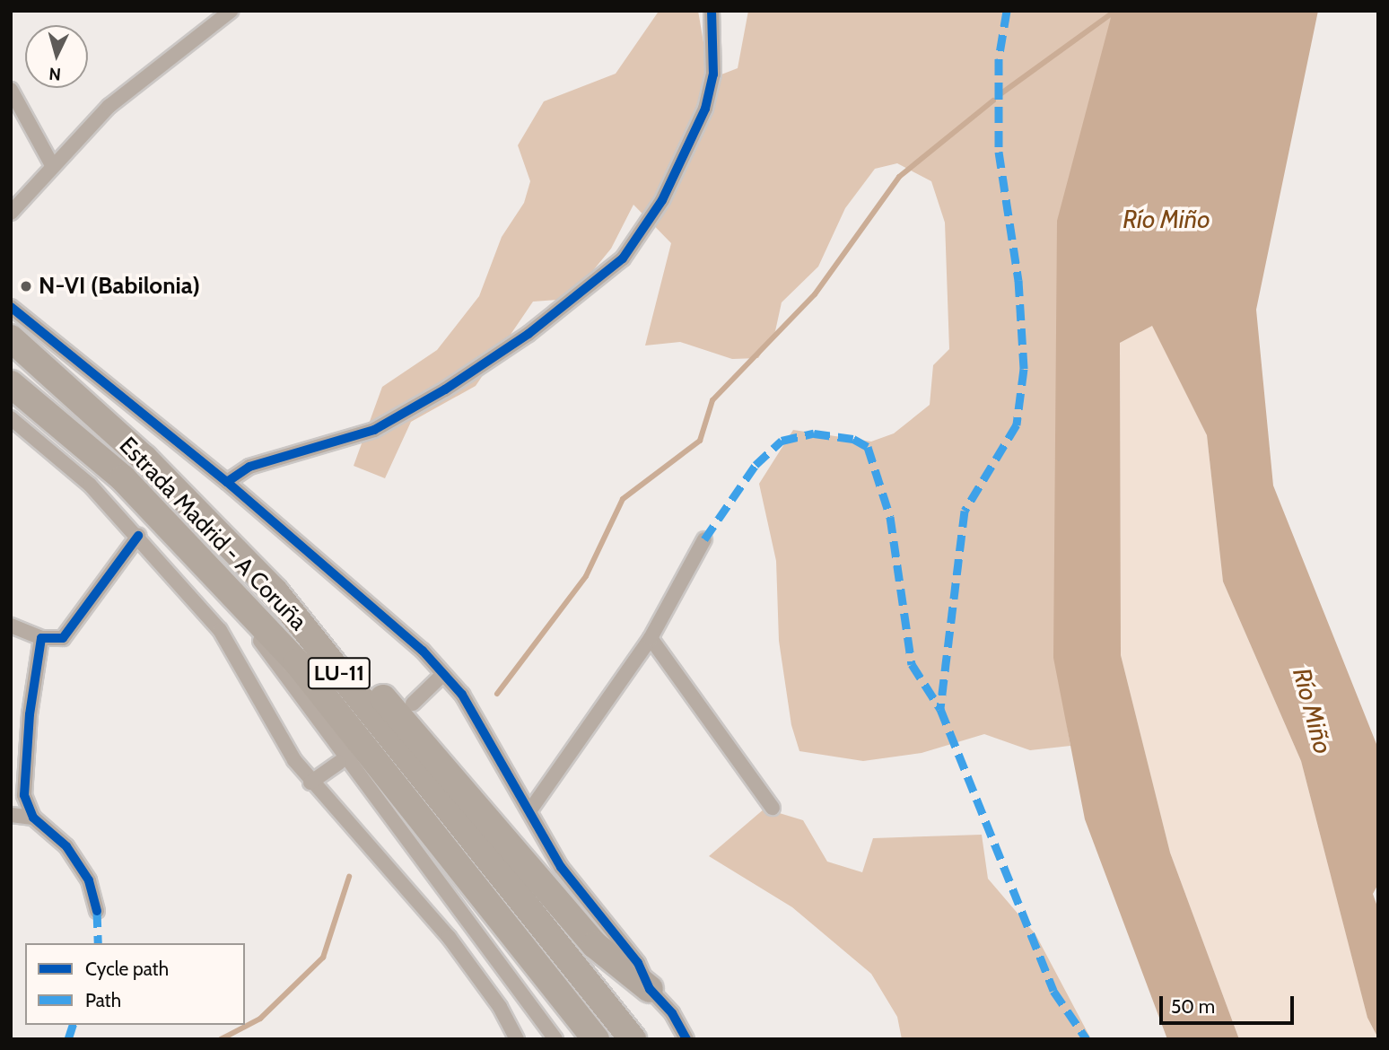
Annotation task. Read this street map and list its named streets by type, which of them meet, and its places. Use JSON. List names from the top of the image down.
{
  "streets": {
    "highway": ["Estrada Madrid - A Coruña", "LU-11"]
  },
  "water": ["Río Miño"],
  "places": ["N-VI (Babilonia)"],
  "legend": ["Cycle path", "Path"],
  "scale_bar": "50 m",
  "north": "bottom"
}
